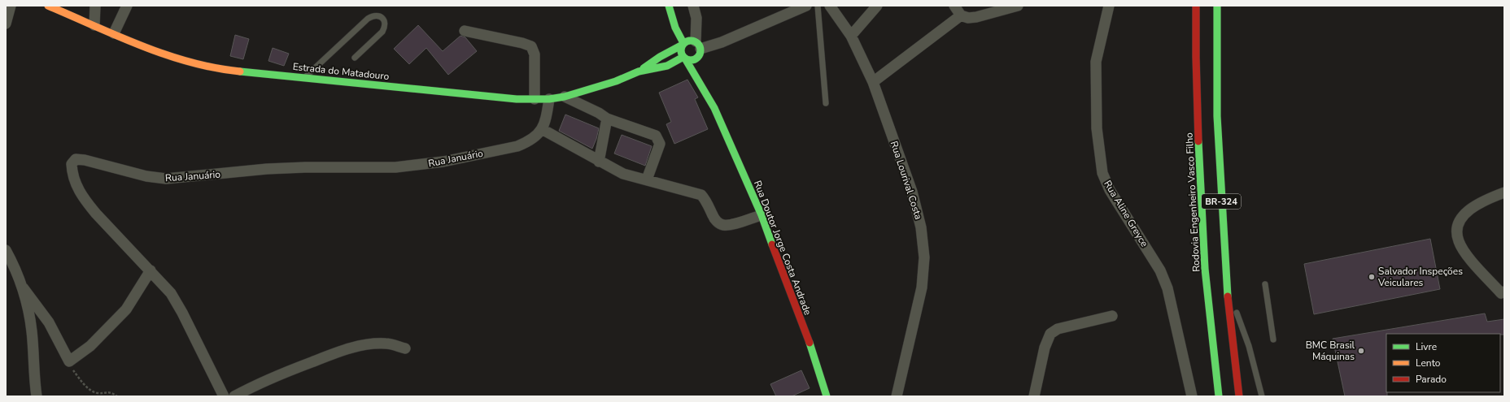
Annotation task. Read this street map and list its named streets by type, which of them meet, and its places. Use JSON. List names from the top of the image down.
{
  "streets": {
    "main road": [
      "Estrada do Matadouro",
      "BR-324",
      "Rodovia Engenheiro Vasco Filho",
      "Rua Doutor Jorge Costa Andrade"
    ],
    "street": ["Rua Januário", "Rua Lourival Costa", "Rua Aline Greyce"]
  },
  "crossings": [
    ["Estrada do Matadouro", "Rua Januário"],
    ["Estrada do Matadouro", "Rua Doutor Jorge Costa Andrade"]
  ],
  "places": ["Salvador Inspeções Veiculares", "BMC Brasil Máquinas"],
  "legend": ["Livre", "Lento", "Parado"]
}
